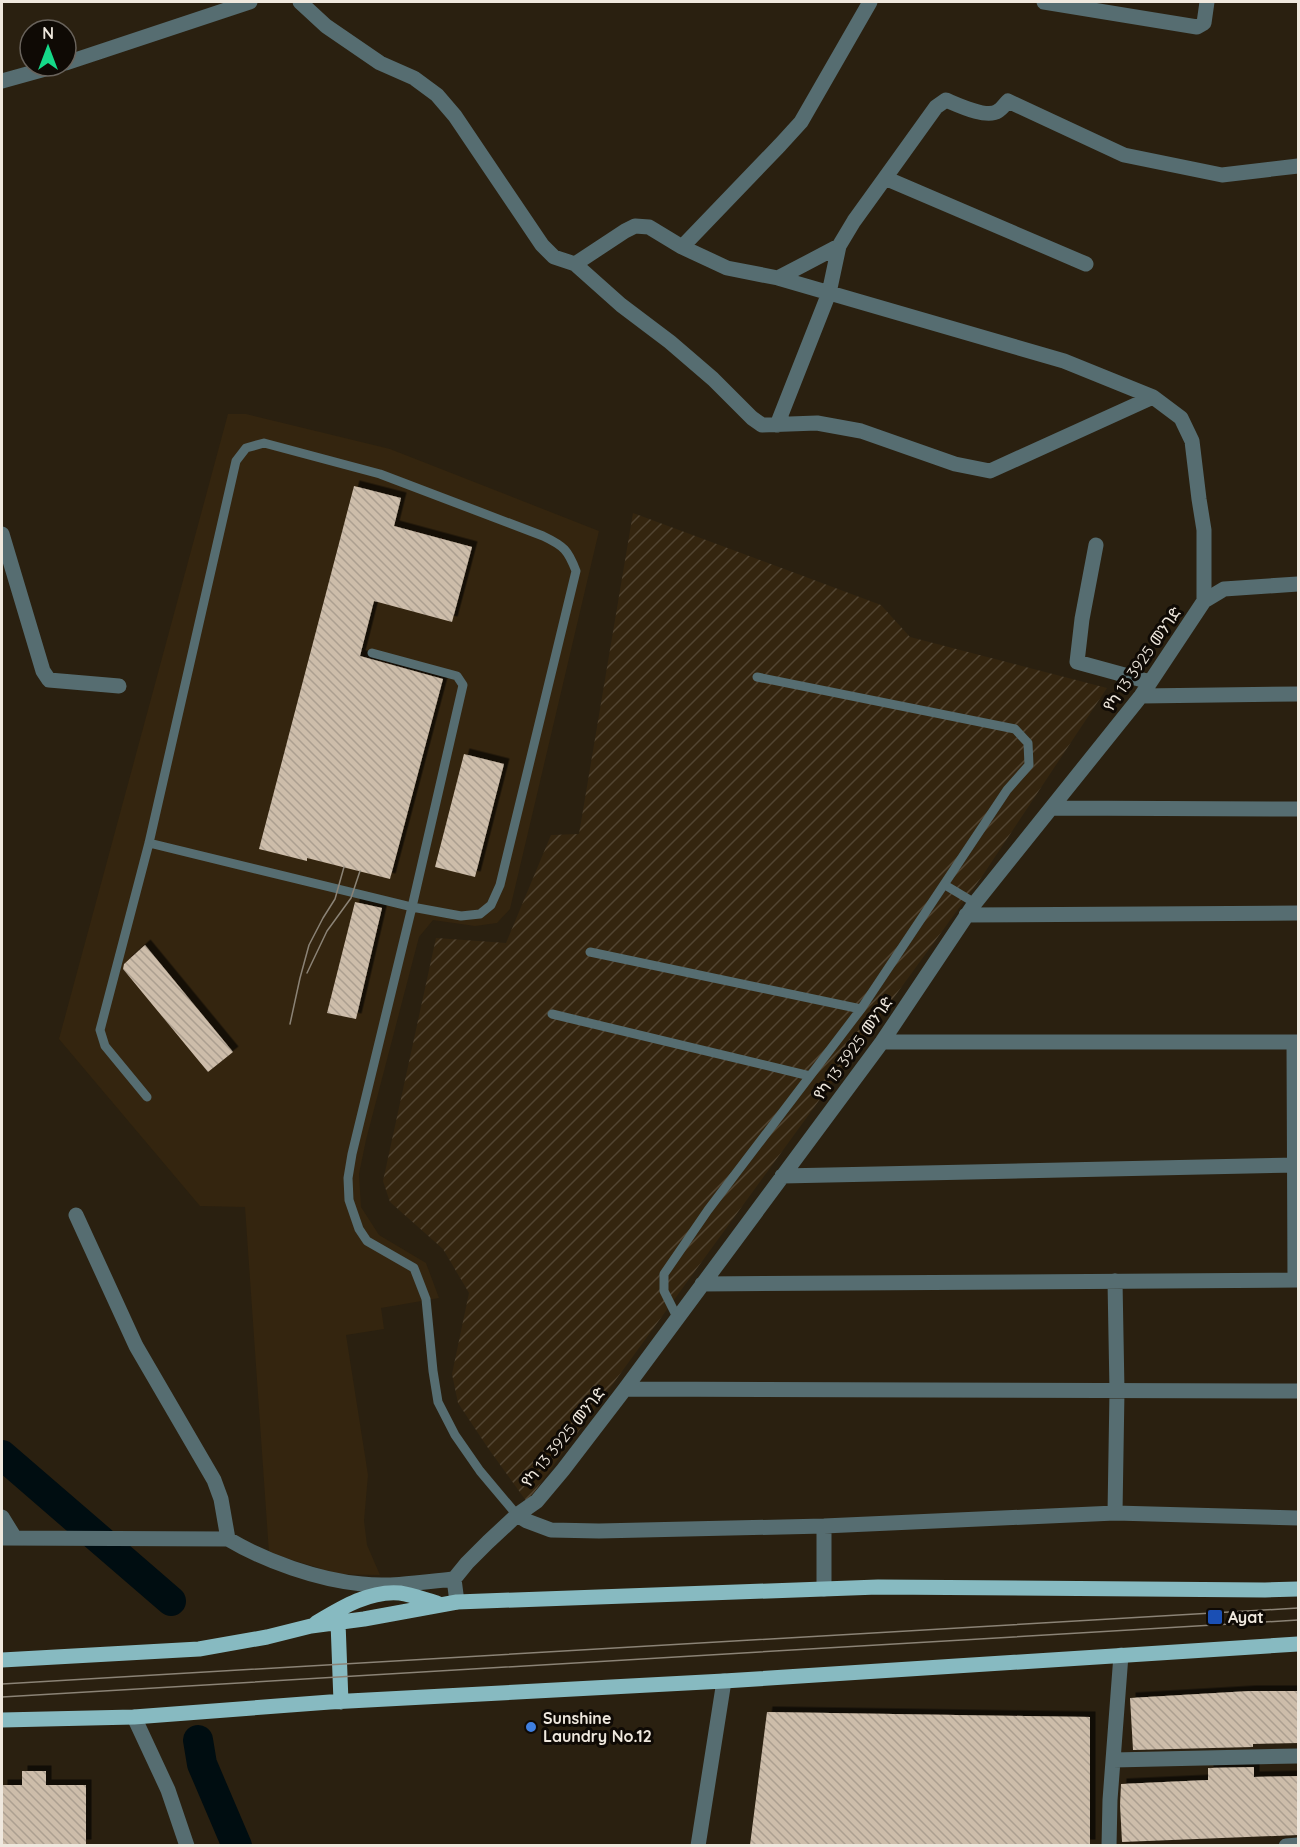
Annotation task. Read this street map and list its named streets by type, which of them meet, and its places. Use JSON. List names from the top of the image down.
{
  "streets": {
    "street": ["የካ 13 3925 መንገድ"]
  },
  "places": {
    "transit": ["Ayat"],
    "other": ["Sunshine Laundry No.12"]
  },
  "north": "top"
}
